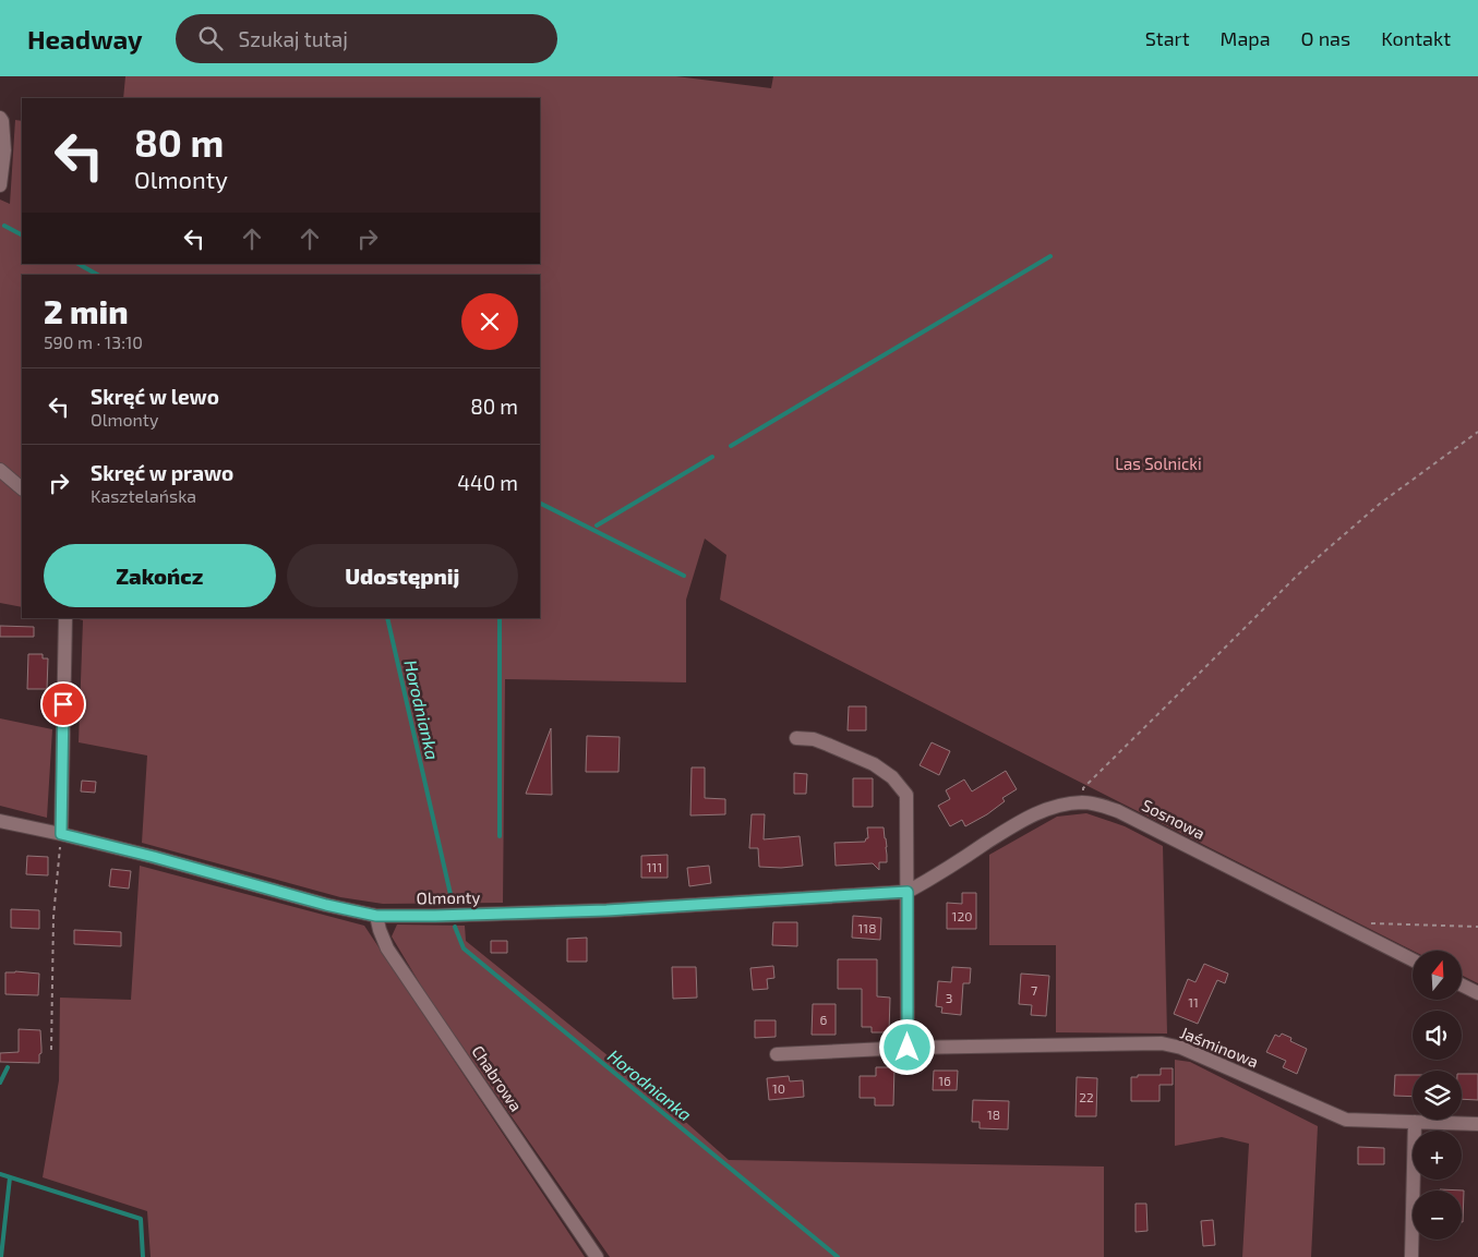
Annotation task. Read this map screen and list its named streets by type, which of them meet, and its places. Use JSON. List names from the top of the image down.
{
  "streets": {
    "street": [
      "Sosnowa",
      "Olmonty",
      "Jaśminowa",
      "Chabrowa"
    ]
  },
  "crossings": [
    ["Sosnowa", "Olmonty"],
    ["Olmonty", "Chabrowa"]
  ],
  "water": ["Horodnianka"],
  "parks": ["Las Solnicki"],
  "house_numbers": [
    "111",
    "120",
    "118",
    "7",
    "3",
    "11",
    "6",
    "16",
    "10",
    "22",
    "18"
  ],
  "north": "top",
  "page": {
    "header": "Headway",
    "search": "Szukaj tutaj",
    "nav": [
      "Start",
      "Mapa",
      "O nas",
      "Kontakt"
    ],
    "turn": ["80 m", "Olmonty"],
    "heading": ["2 min", "590 m · 13:10"],
    "list": [
      {
        "name": "Skręć w lewo",
        "note": "Olmonty",
        "value": "80 m"
      },
      {
        "name": "Skręć w prawo",
        "note": "Kasztelańska",
        "value": "440 m"
      }
    ],
    "buttons": ["Zakończ", "Udostępnij"],
    "map_buttons": ["+", "−"]
  }
}
